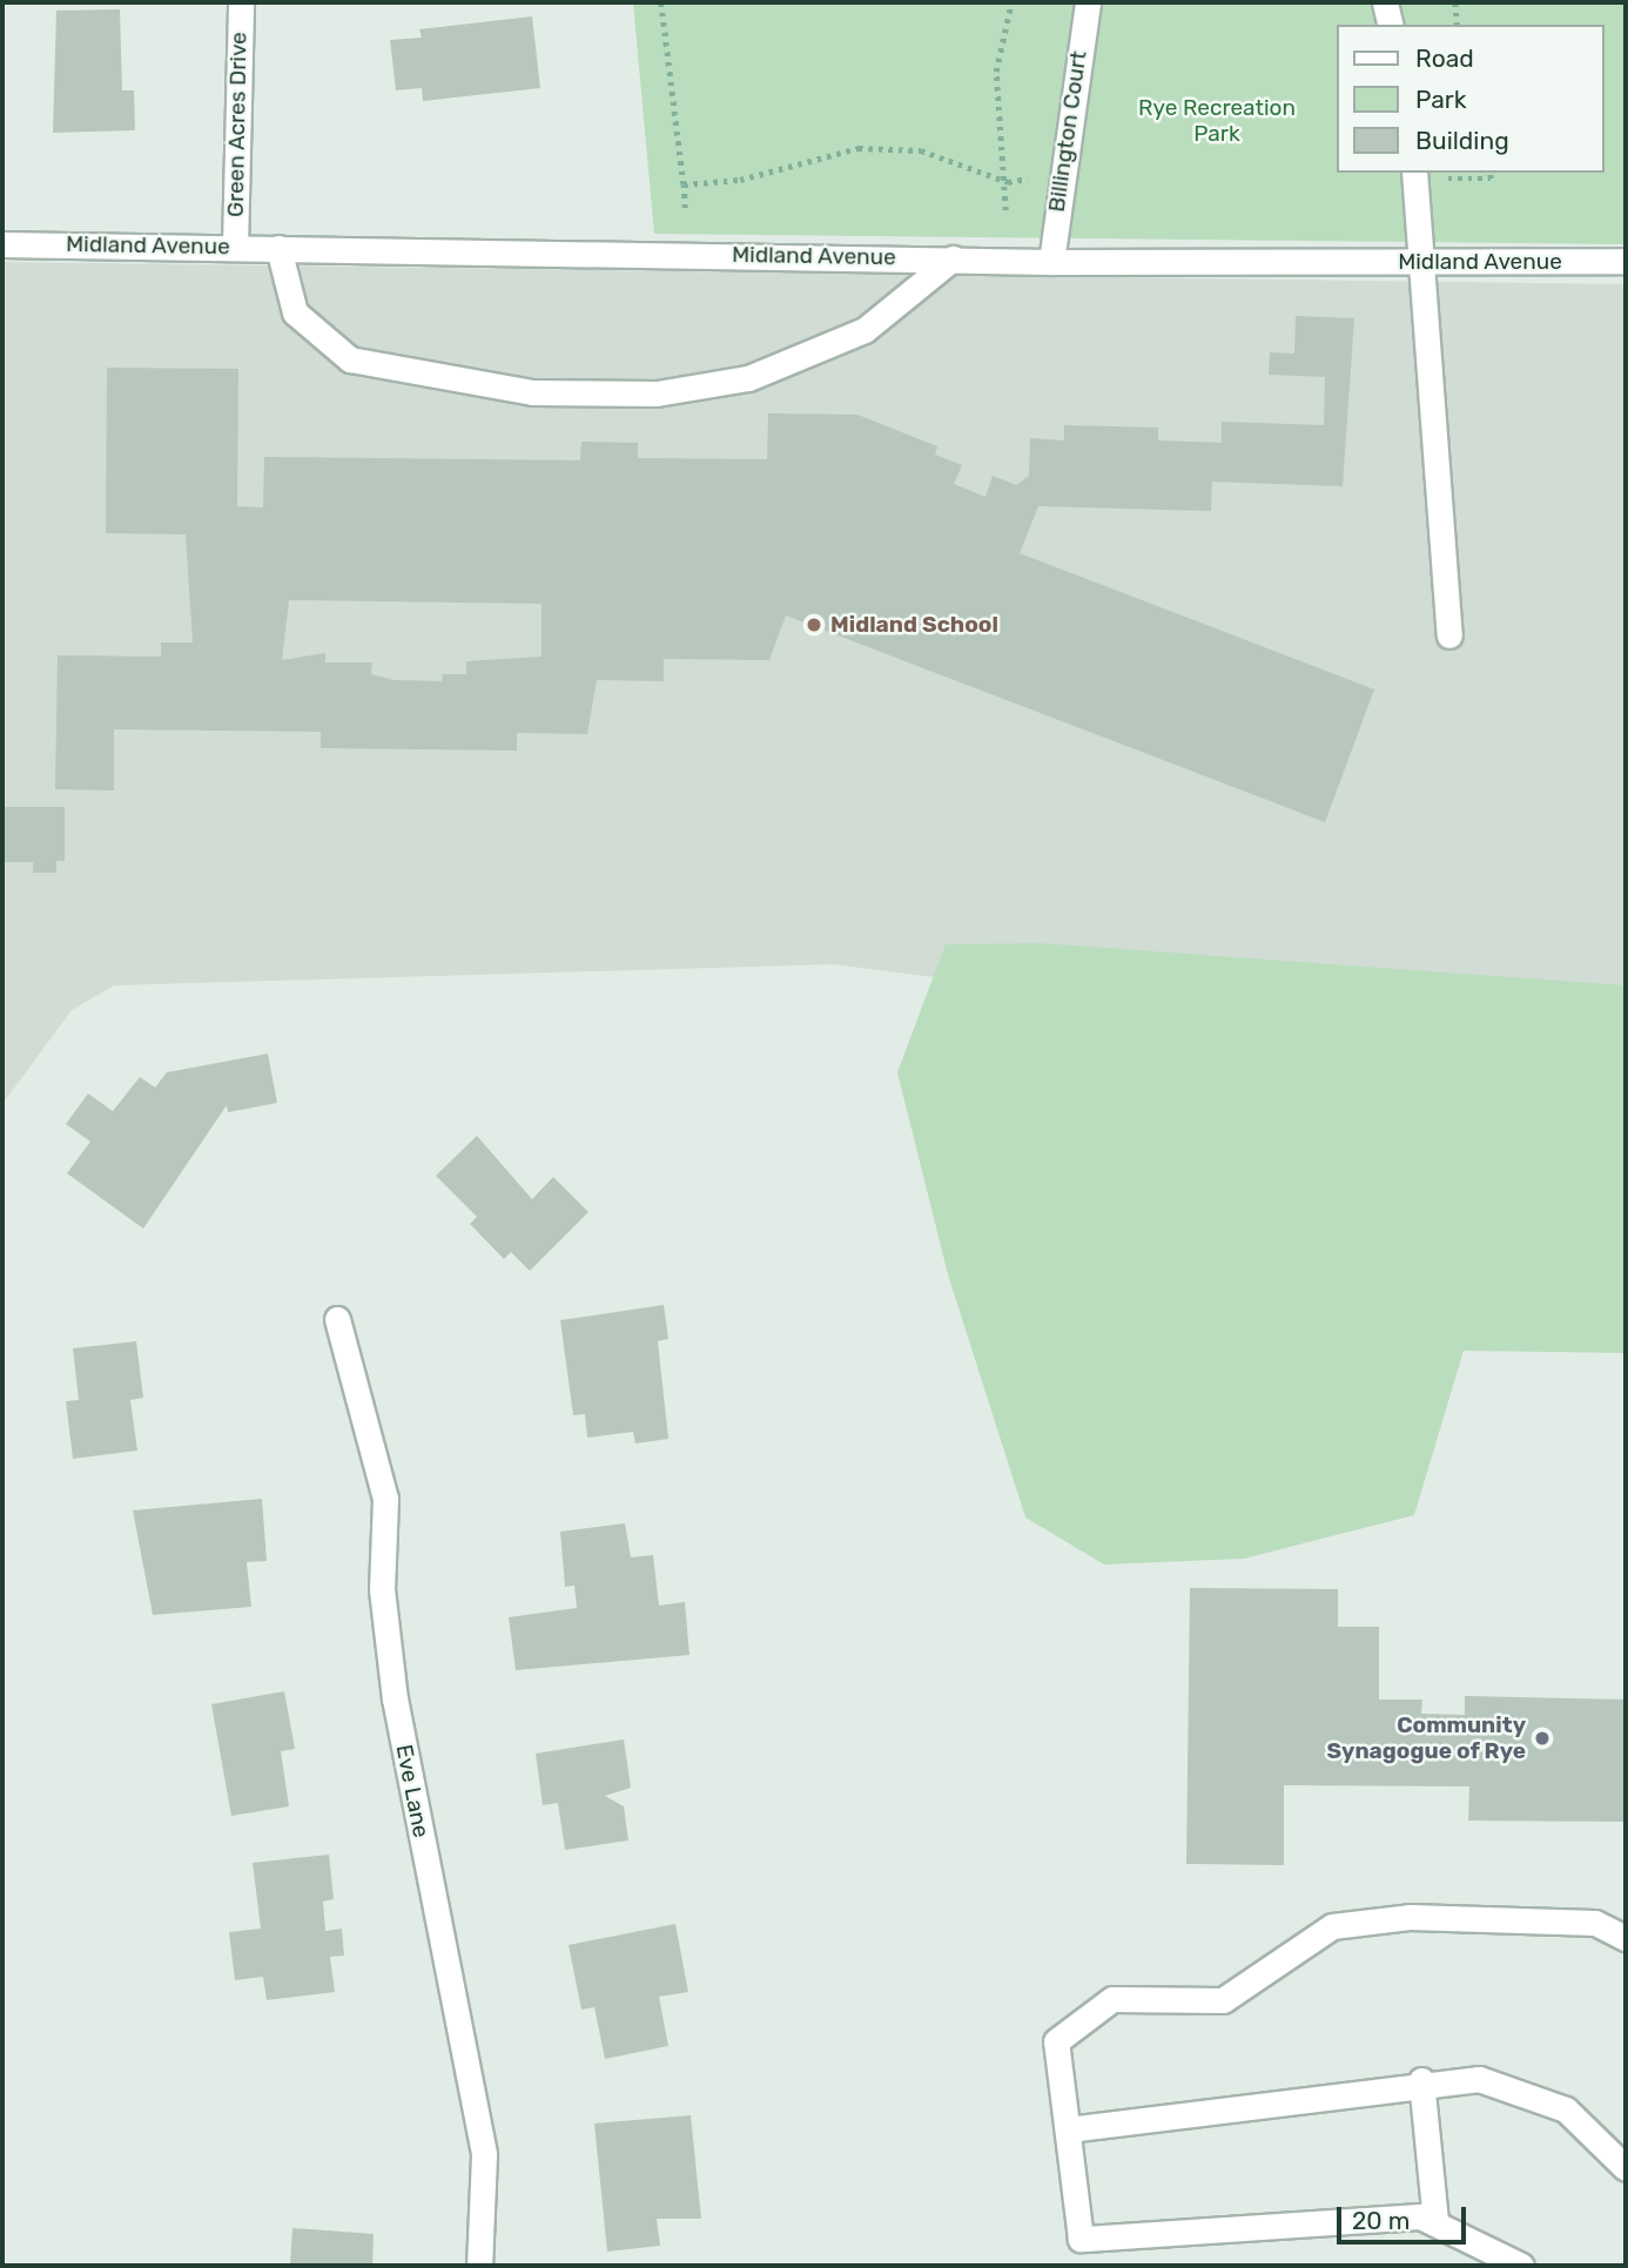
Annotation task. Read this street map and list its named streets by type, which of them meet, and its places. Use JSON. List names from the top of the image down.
{
  "streets": {
    "street": [
      "Green Acres Drive",
      "Billington Court",
      "Midland Avenue",
      "Eve Lane"
    ]
  },
  "crossings": [
    ["Green Acres Drive", "Midland Avenue"],
    ["Billington Court", "Midland Avenue"]
  ],
  "parks": ["Rye Recreation Park"],
  "places": ["Midland School", "Community Synagogue of Rye"],
  "legend": ["Road", "Park", "Building"],
  "scale_bar": "20 m"
}
